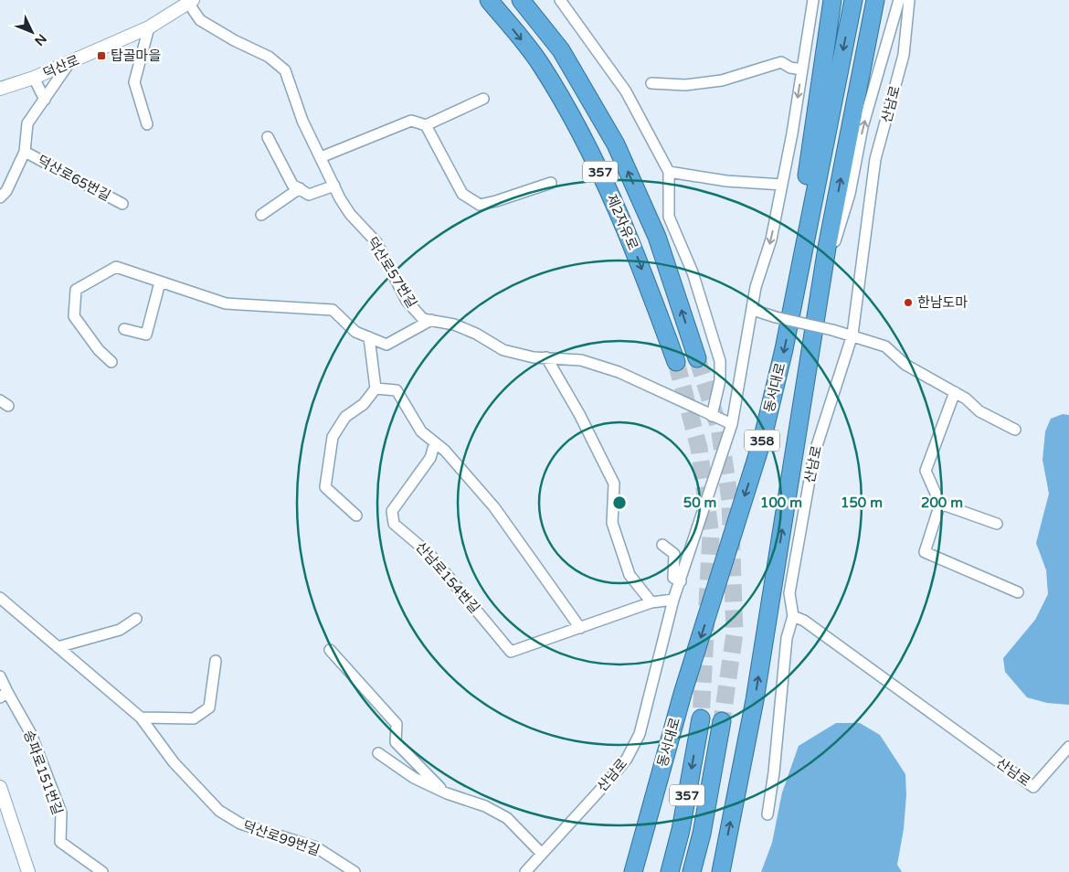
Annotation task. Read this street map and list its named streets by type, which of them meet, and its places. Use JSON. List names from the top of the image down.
{
  "streets": {
    "highway": [
      "357",
      "제2자유로",
      "동서대로",
      "358"
    ],
    "street": [
      "덕산로",
      "산남로",
      "덕산로65번길",
      "덕산로57번길",
      "산남로154번길",
      "송파로151번길",
      "덕산로99번길"
    ]
  },
  "crossings": [
    ["덕산로", "덕산로65번길"],
    ["덕산로", "덕산로57번길"],
    ["산남로", "덕산로57번길"],
    ["산남로", "산남로154번길"]
  ],
  "places": {
    "transit": ["탑골마을"],
    "other": ["한남도마"]
  },
  "north": "bottom right",
  "rings": [
    "50 m",
    "100 m",
    "150 m",
    "200 m"
  ]
}
